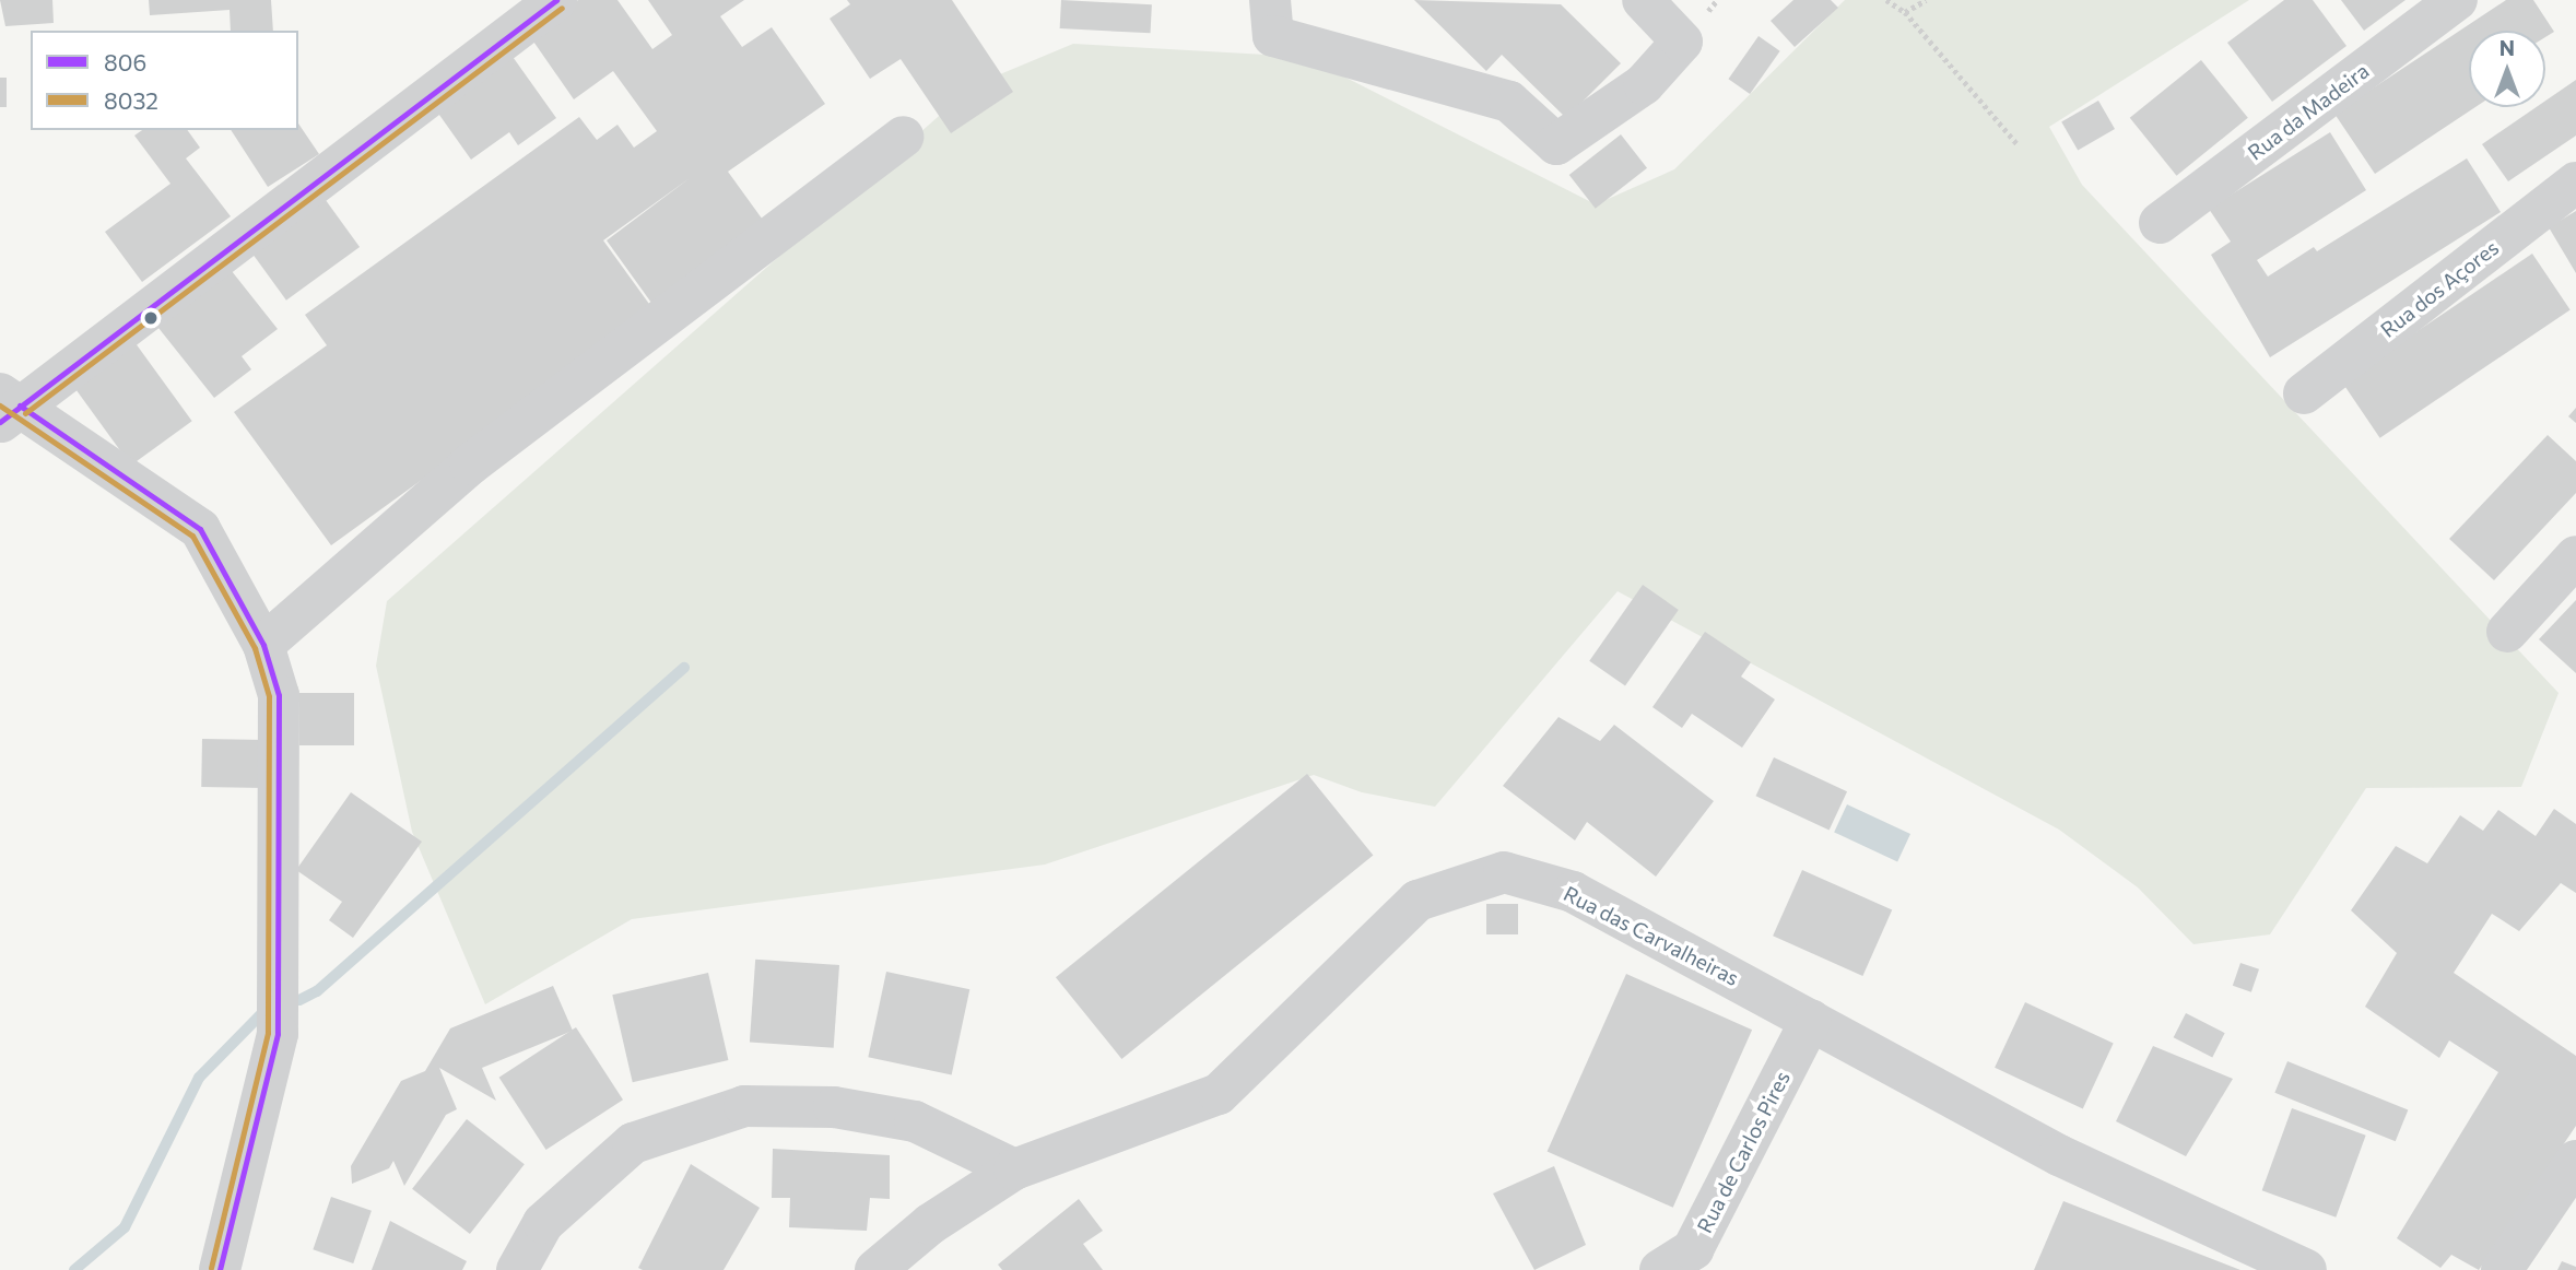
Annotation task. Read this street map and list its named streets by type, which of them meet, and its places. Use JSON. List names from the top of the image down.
{
  "streets": {
    "street": [
      "Rua da Madeira",
      "Rua dos Açores",
      "Rua das Carvalheiras",
      "Rua de Carlos Pires"
    ]
  },
  "crossings": [
    ["Rua das Carvalheiras", "Rua de Carlos Pires"]
  ],
  "lines": ["transit line 806", "transit line 8032"],
  "legend": ["806", "8032"],
  "north": "top"
}
